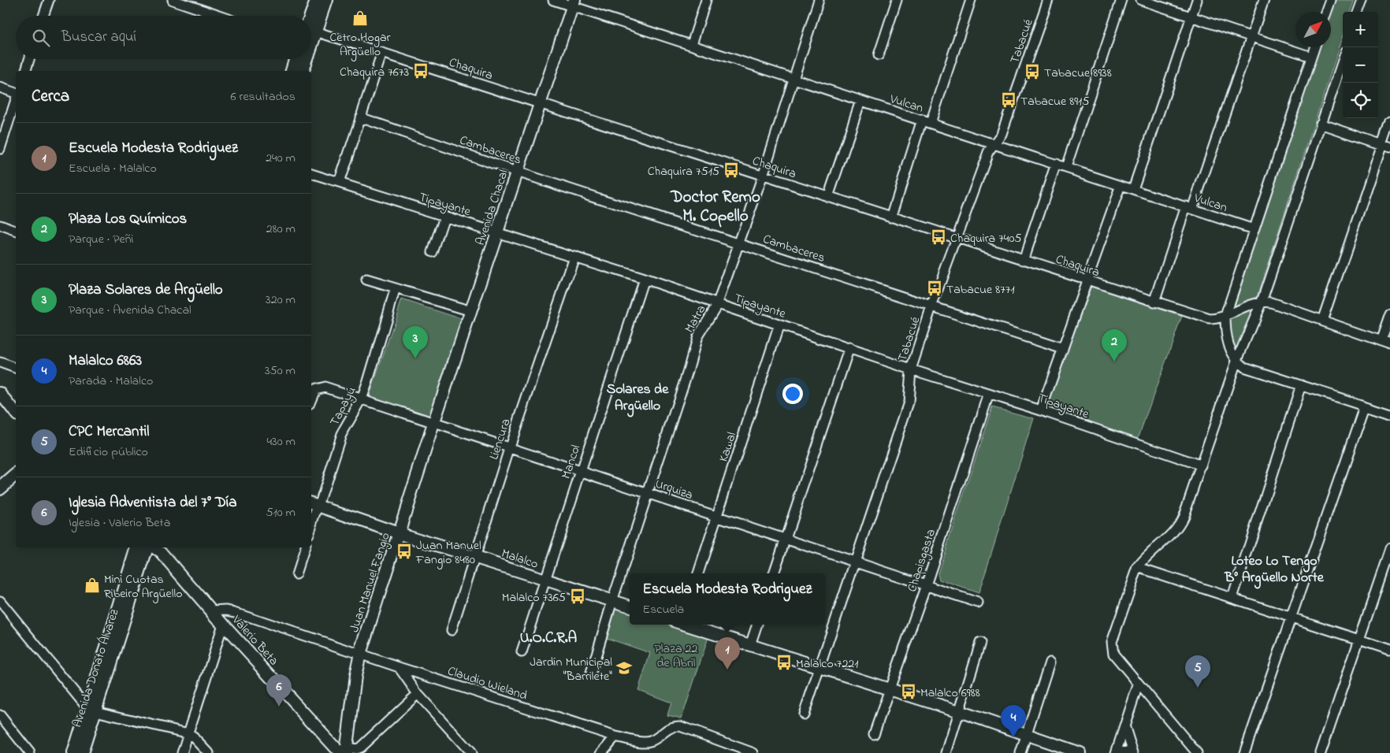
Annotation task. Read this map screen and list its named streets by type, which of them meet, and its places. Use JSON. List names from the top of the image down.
{
  "streets": {
    "main road": [
      "Avenida Chacal",
      "Malalco",
      "Juan Manuel Fangio",
      "Valerio Beta",
      "Avenida Donato Álvarez"
    ],
    "street": [
      "Tabacué",
      "Chaquira",
      "Vulcan",
      "Cambaceres",
      "Tipayante",
      "Matra",
      "Tapayú",
      "Liencura",
      "Kawal",
      "Mancol",
      "Urquiza",
      "Chapisgasta",
      "Claudio Wieland"
    ]
  },
  "crossings": [
    ["Tabacué", "Chaquira"],
    ["Tabacué", "Vulcan"],
    ["Tabacué", "Cambaceres"],
    ["Tabacué", "Tipayante"],
    ["Tabacué", "Urquiza"],
    ["Chaquira", "Avenida Chacal"],
    ["Chaquira", "Matra"],
    ["Vulcan", "Avenida Chacal"],
    ["Vulcan", "Matra"],
    ["Cambaceres", "Avenida Chacal"],
    ["Cambaceres", "Matra"],
    ["Tipayante", "Avenida Chacal"],
    ["Tipayante", "Matra"],
    ["Tipayante", "Liencura"],
    ["Tipayante", "Kawal"],
    ["Tipayante", "Mancol"],
    ["Tipayante", "Chapisgasta"],
    ["Avenida Chacal", "Urquiza"],
    ["Avenida Chacal", "Juan Manuel Fangio"],
    ["Matra", "Urquiza"],
    ["Matra", "Malalco"],
    ["Tapayú", "Urquiza"],
    ["Tapayú", "Malalco"],
    ["Liencura", "Urquiza"],
    ["Liencura", "Malalco"],
    ["Kawal", "Urquiza"],
    ["Mancol", "Urquiza"],
    ["Mancol", "Malalco"],
    ["Urquiza", "Chapisgasta"],
    ["Urquiza", "Juan Manuel Fangio"],
    ["Malalco", "Juan Manuel Fangio"],
    ["Juan Manuel Fangio", "Valerio Beta"],
    ["Juan Manuel Fangio", "Claudio Wieland"],
    ["Valerio Beta", "Avenida Donato Álvarez"],
    ["Valerio Beta", "Claudio Wieland"]
  ],
  "districts": [
    "Doctor Remo M. Copello",
    "Solares de Argüello",
    "Loteo Lo Tengo B° Argüello Norte",
    "U.O.C.R.A"
  ],
  "parks": ["Plaza 22 de Abril"],
  "places": {
    "shop": ["Cetro Hogar Argüello", "Mini Cuotas Ribeiro Argüello"],
    "bus stop": [
      "Chaquira 7673",
      "Tabacue 8938",
      "Tabacue 8915",
      "Chaquira 7515",
      "Chaquira 7405",
      "Tabacue 8771",
      "Juan Manuel Fangio 8480",
      "Malalco 7365",
      "Malalco 7221",
      "Malalco 6988"
    ],
    "school or university": ["Jardín Municipal \"Barrilete\""]
  },
  "north": "top right",
  "page": {
    "map_buttons": ["+", "−"],
    "search": "Buscar aquí",
    "heading": ["Cerca", "6 resultados"],
    "list": [
      {
        "mark": "1",
        "name": "Escuela Modesta Rodriguez",
        "note": "Escuela · Malalco",
        "value": "240 m"
      },
      {
        "mark": "2",
        "name": "Plaza Los Químicos",
        "note": "Parque · Peñi",
        "value": "280 m"
      },
      {
        "mark": "3",
        "name": "Plaza Solares de Argüello",
        "note": "Parque · Avenida Chacal",
        "value": "320 m"
      },
      {
        "mark": "4",
        "name": "Malalco 6863",
        "note": "Parada · Malalco",
        "value": "350 m"
      },
      {
        "mark": "5",
        "name": "CPC Mercantil",
        "note": "Edificio público",
        "value": "430 m"
      },
      {
        "mark": "6",
        "name": "Iglesia Adventista del 7° Día",
        "note": "Iglesia · Valerio Beta",
        "value": "510 m"
      }
    ],
    "pins": [
      "3",
      "2",
      "1",
      "5",
      "6",
      "4"
    ],
    "popup": ["Escuela Modesta Rodriguez", "Escuela"]
  }
}
